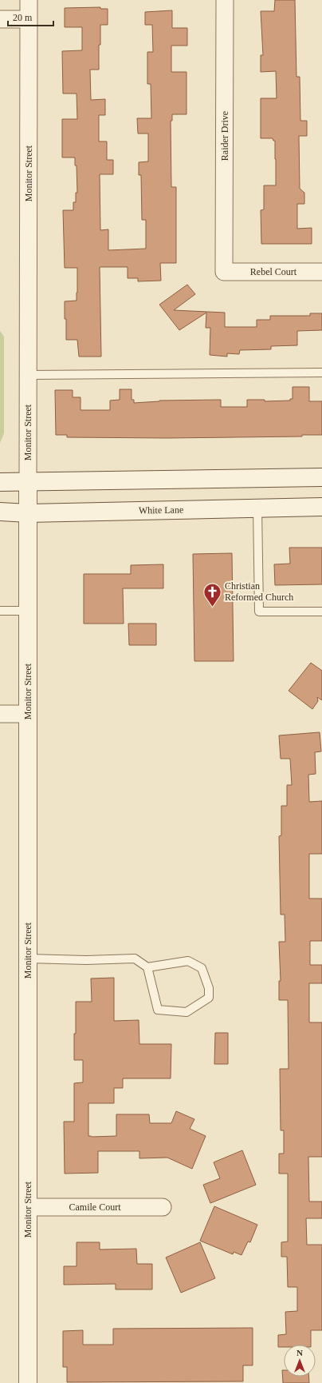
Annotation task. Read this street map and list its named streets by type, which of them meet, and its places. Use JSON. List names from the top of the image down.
{
  "streets": {
    "street": [
      "Raider Drive",
      "Monitor Street",
      "Rebel Court",
      "White Lane",
      "Camile Court"
    ]
  },
  "crossings": [
    ["Raider Drive", "Rebel Court"],
    ["Monitor Street", "White Lane"],
    ["Monitor Street", "Camile Court"]
  ],
  "places": {
    "church": ["Christian Reformed Church"]
  },
  "scale_bar": "20 m",
  "north": "top"
}
